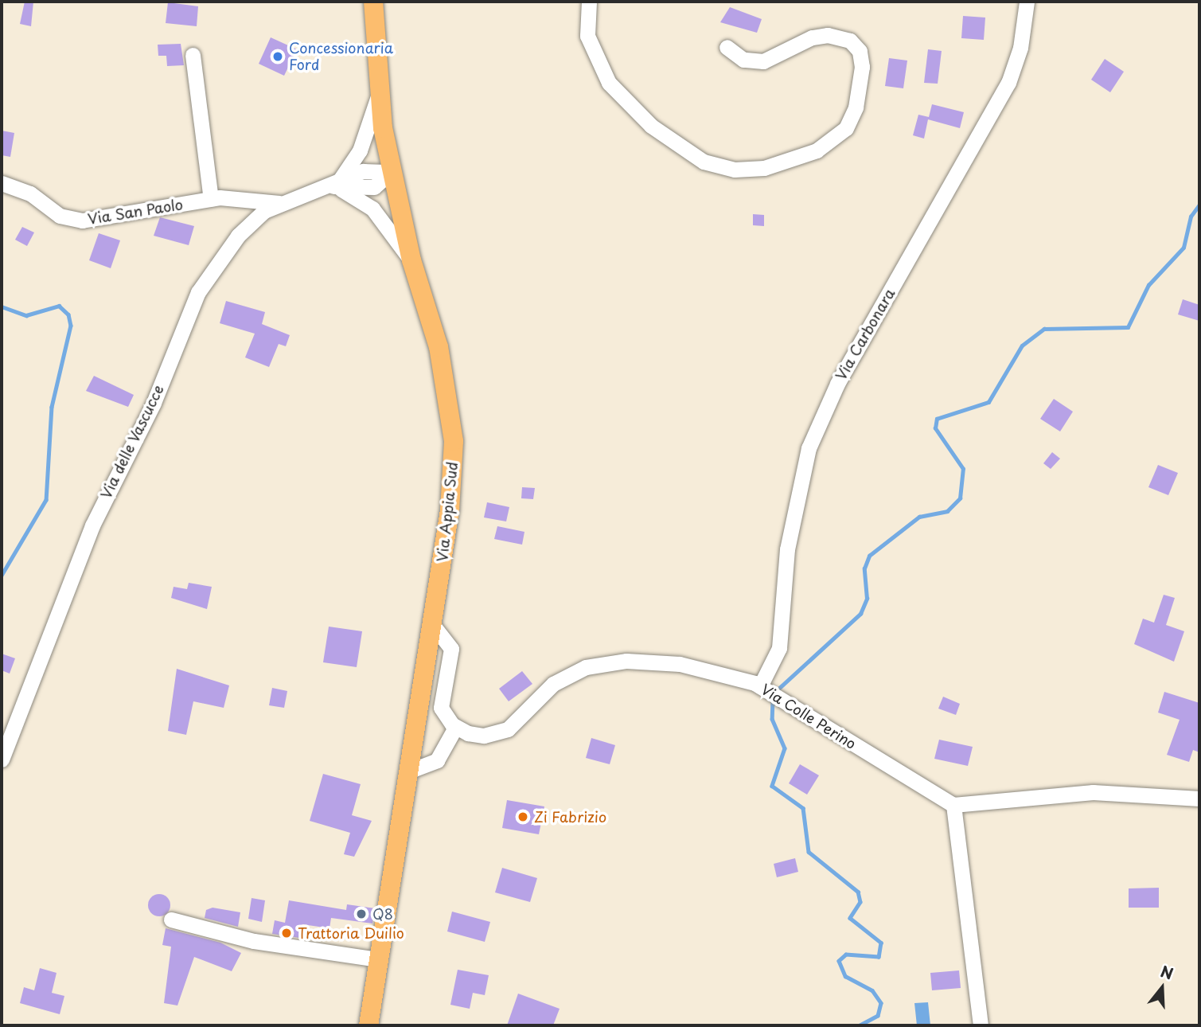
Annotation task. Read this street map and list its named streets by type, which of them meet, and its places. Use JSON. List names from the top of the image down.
{
  "streets": {
    "main road": ["Via Appia Sud"],
    "street": [
      "Via San Paolo",
      "Via Carbonara",
      "Via delle Vascucce",
      "Via Colle Perino"
    ]
  },
  "crossings": [
    ["Via San Paolo", "Via delle Vascucce"],
    ["Via Carbonara", "Via Colle Perino"],
    ["Via delle Vascucce", "Via Appia Sud"]
  ],
  "places": [
    "Concessionaria Ford",
    "Zi Fabrizio",
    "Q8",
    "Trattoria Duilio"
  ],
  "north": "top"
}
